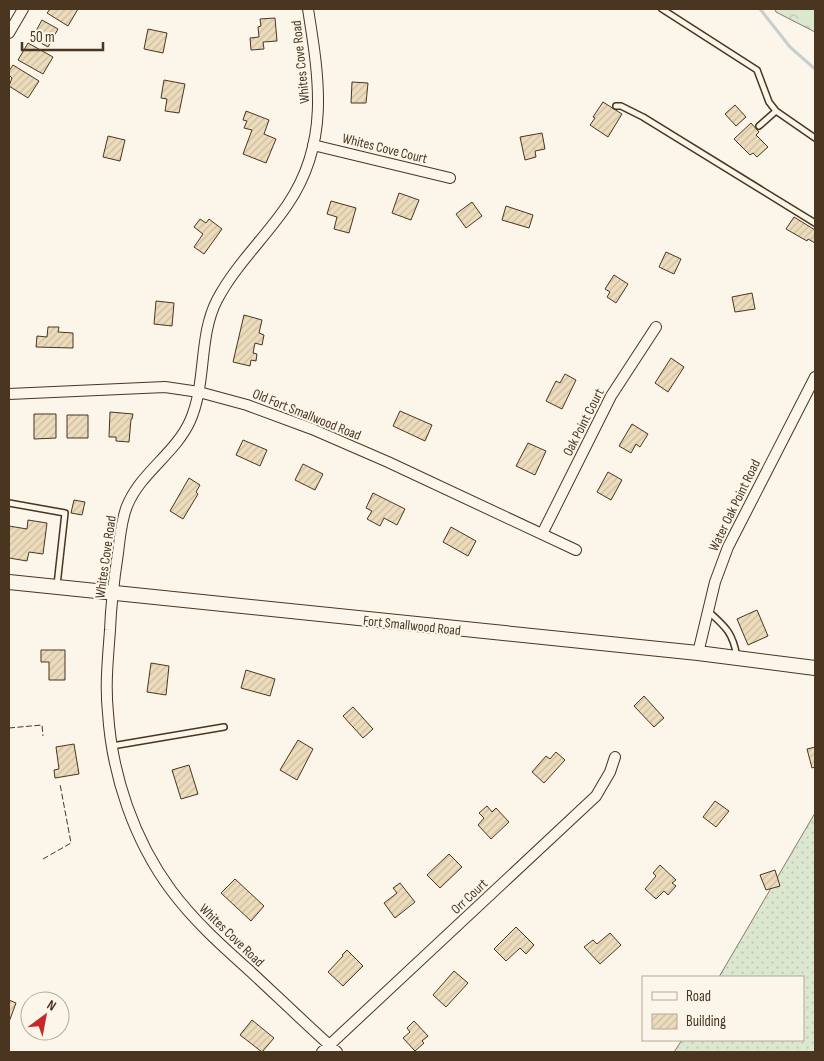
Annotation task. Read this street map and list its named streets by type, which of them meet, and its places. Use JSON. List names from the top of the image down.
{
  "streets": {
    "main road": ["Fort Smallwood Road"],
    "street": [
      "Whites Cove Road",
      "Whites Cove Court",
      "Old Fort Smallwood Road",
      "Oak Point Court",
      "Water Oak Point Road",
      "Orr Court"
    ]
  },
  "crossings": [
    ["Whites Cove Road", "Whites Cove Court"],
    ["Whites Cove Road", "Old Fort Smallwood Road"],
    ["Whites Cove Road", "Fort Smallwood Road"],
    ["Whites Cove Road", "Orr Court"],
    ["Old Fort Smallwood Road", "Oak Point Court"],
    ["Water Oak Point Road", "Fort Smallwood Road"]
  ],
  "legend": ["Road", "Building"],
  "scale_bar": "50 m",
  "north": "top right"
}
